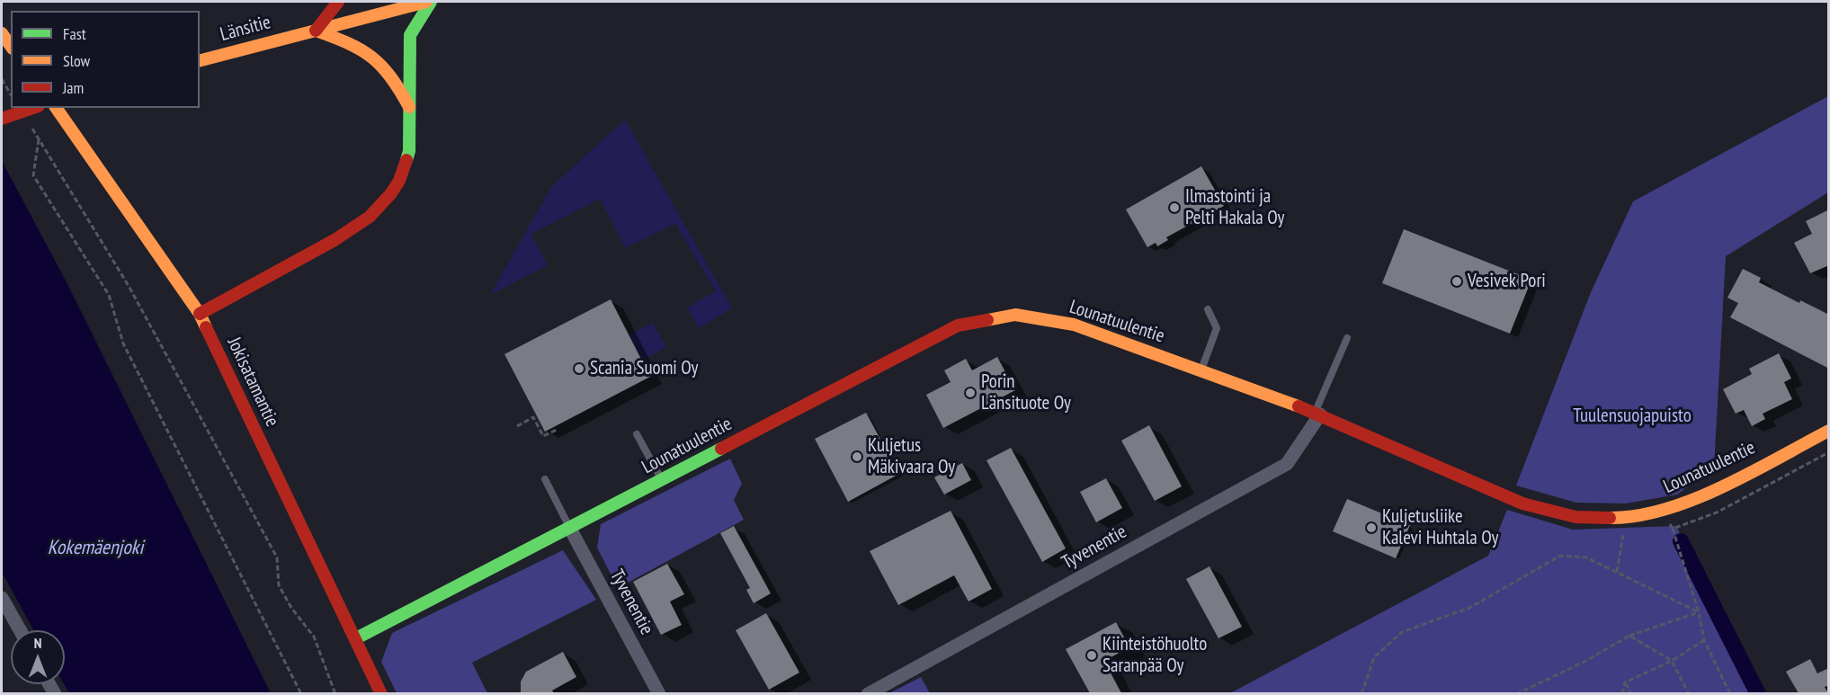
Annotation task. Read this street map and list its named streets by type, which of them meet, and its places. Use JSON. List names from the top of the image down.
{
  "streets": {
    "main road": ["Länsitie", "Lounatuulentie", "Jokisatamantie"],
    "street": ["Tyvenentie"]
  },
  "crossings": [
    ["Lounatuulentie", "Jokisatamantie"],
    ["Lounatuulentie", "Tyvenentie"]
  ],
  "water": ["Kokemäenjoki"],
  "parks": ["Tuulensuojapuisto"],
  "places": [
    "Ilmastointi ja Pelti Hakala Oy",
    "Vesivek Pori",
    "Scania Suomi Oy",
    "Porin Länsituote Oy",
    "Kuljetus Mäkivaara Oy",
    "Kuljetusliike Kalevi Huhtala Oy",
    "Kiinteistöhuolto Saranpää Oy"
  ],
  "legend": ["Fast", "Slow", "Jam"],
  "north": "top"
}
